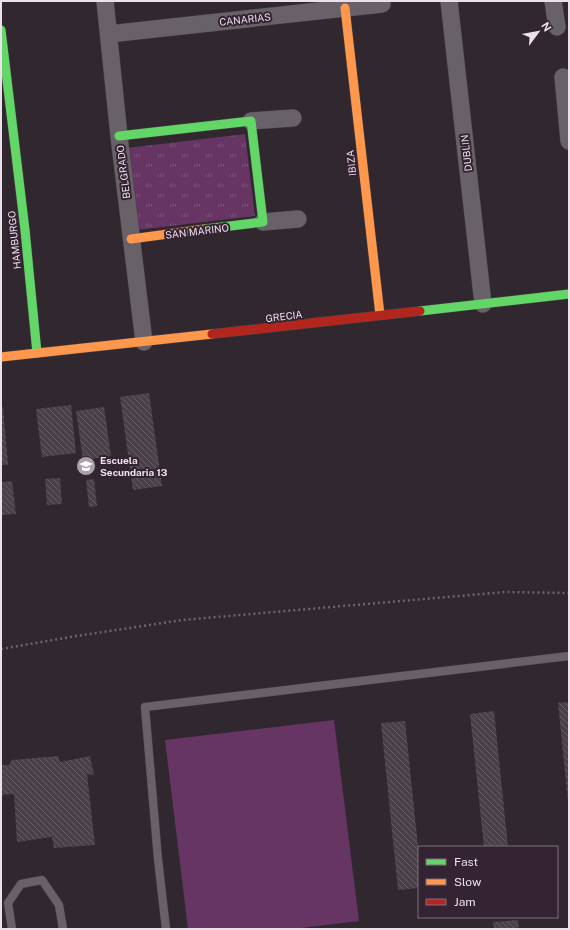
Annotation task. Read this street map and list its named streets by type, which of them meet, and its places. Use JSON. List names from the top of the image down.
{
  "streets": {
    "street": [
      "CANARIAS",
      "DUBLIN",
      "IBIZA",
      "BELGRADO",
      "SAN MARINO",
      "HAMBURGO",
      "GRECIA"
    ]
  },
  "crossings": [
    ["CANARIAS", "IBIZA"],
    ["CANARIAS", "BELGRADO"],
    ["DUBLIN", "GRECIA"],
    ["IBIZA", "GRECIA"],
    ["BELGRADO", "SAN MARINO"],
    ["BELGRADO", "GRECIA"],
    ["HAMBURGO", "GRECIA"]
  ],
  "places": {
    "school or university": ["Escuela Secundaria 13"]
  },
  "legend": ["Fast", "Slow", "Jam"],
  "north": "top right"
}
